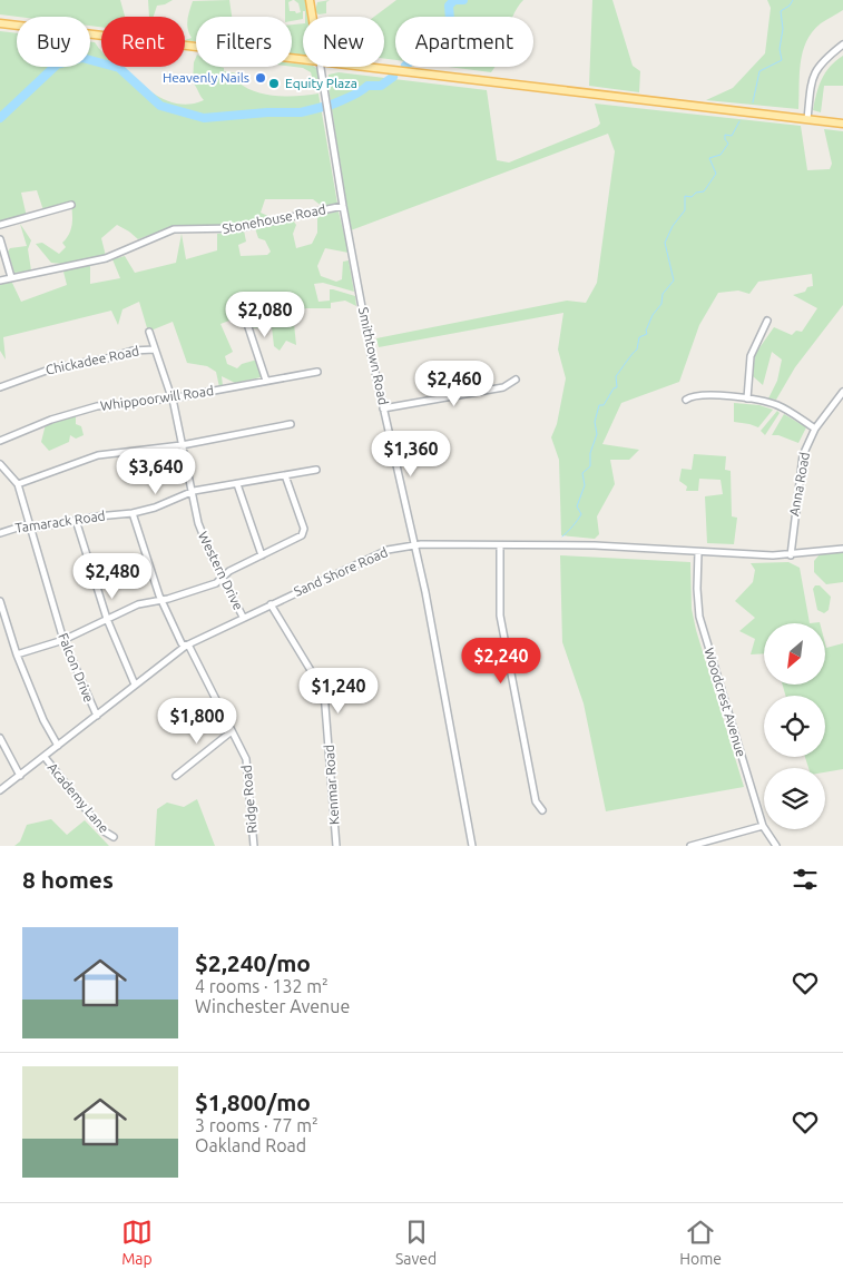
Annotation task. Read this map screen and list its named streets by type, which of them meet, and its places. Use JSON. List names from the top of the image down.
{
  "streets": {
    "street": [
      "Stonehouse Road",
      "Smithtown Road",
      "Chickadee Road",
      "Whippoorwill Road",
      "Anna Road",
      "Tamarack Road",
      "Western Drive",
      "Sand Shore Road",
      "Falcon Drive",
      "Woodcrest Avenue",
      "Kenmar Road",
      "Academy Lane",
      "Ridge Road"
    ]
  },
  "crossings": [
    ["Stonehouse Road", "Smithtown Road"],
    ["Smithtown Road", "Sand Shore Road"],
    ["Chickadee Road", "Western Drive"],
    ["Whippoorwill Road", "Western Drive"],
    ["Anna Road", "Sand Shore Road"],
    ["Tamarack Road", "Western Drive"],
    ["Tamarack Road", "Falcon Drive"],
    ["Tamarack Road", "Ridge Road"],
    ["Western Drive", "Sand Shore Road"],
    ["Sand Shore Road", "Falcon Drive"],
    ["Sand Shore Road", "Woodcrest Avenue"],
    ["Sand Shore Road", "Kenmar Road"],
    ["Sand Shore Road", "Academy Lane"],
    ["Sand Shore Road", "Ridge Road"]
  ],
  "places": ["Heavenly Nails", "Equity Plaza"],
  "north": "bottom left",
  "page": {
    "chip": [
      "Buy",
      "Rent",
      "Filters",
      "New",
      "Apartment"
    ],
    "price": [
      "$2,080",
      "$2,460",
      "$1,360",
      "$3,640",
      "$2,480",
      "$2,240",
      "$1,240",
      "$1,800"
    ],
    "heading": "8 homes",
    "list": [
      {
        "name": "$2,240/mo",
        "note": "4 rooms · 132 m² · Winchester Avenue"
      },
      {
        "name": "$1,800/mo",
        "note": "3 rooms · 77 m² · Oakland Road"
      }
    ],
    "tabs": ["Map", "Saved", "Home"]
  }
}
